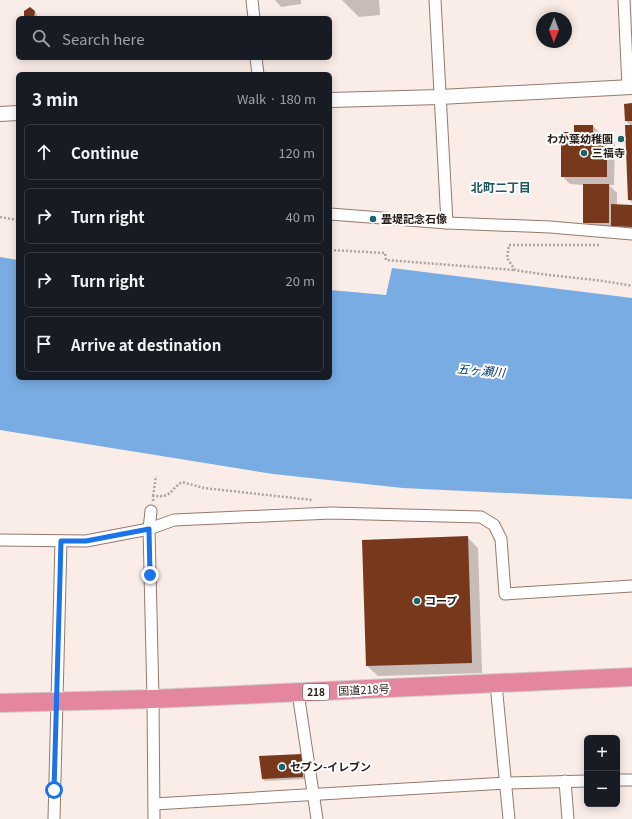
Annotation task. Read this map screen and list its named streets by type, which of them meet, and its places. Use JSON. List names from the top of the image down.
{
  "streets": {
    "highway": ["国道218号", "218"]
  },
  "districts": ["北町二丁目"],
  "water": ["五ヶ瀬川"],
  "places": [
    "わか葉幼稚園",
    "三福寺",
    "畳堤記念石像",
    "コープ",
    "セブン-イレブン"
  ],
  "north": "bottom",
  "page": {
    "search": "Search here",
    "heading": ["3 min", "Walk · 180 m"],
    "list": [
      ["Continue", "120 m"],
      ["Turn right", "40 m"],
      ["Turn right", "20 m"],
      "Arrive at destination"
    ],
    "map_buttons": ["+", "−"]
  }
}
